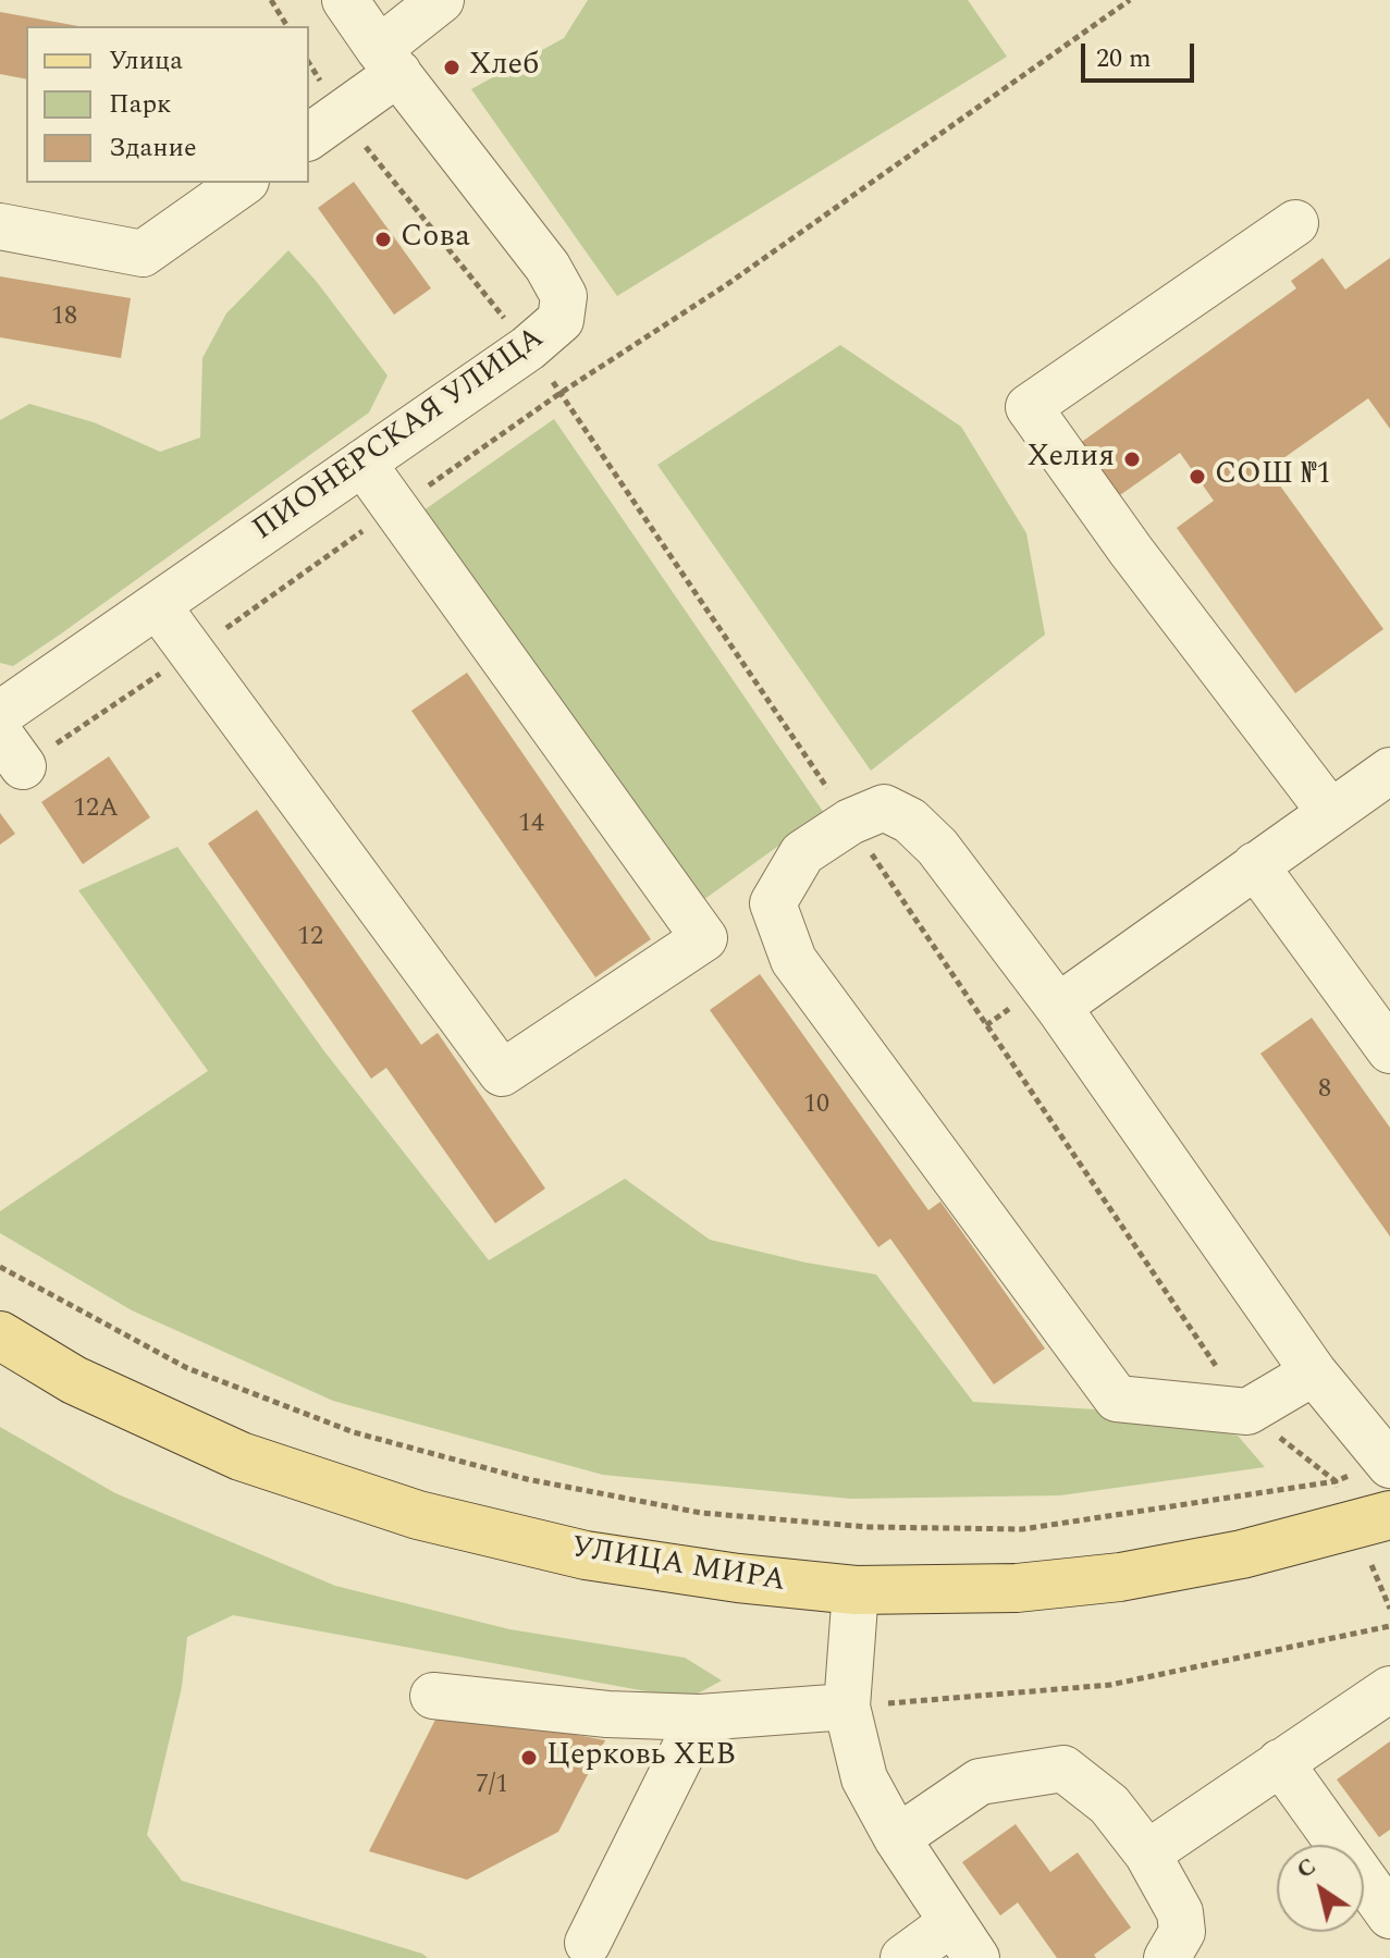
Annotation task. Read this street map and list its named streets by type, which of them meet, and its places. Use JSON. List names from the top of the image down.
{
  "streets": {
    "main road": ["УЛИЦА МИРА"],
    "street": ["ПИОНЕРСКАЯ УЛИЦА"]
  },
  "places": [
    "Хлеб",
    "Сова",
    "Хелия",
    "СОШ №1",
    "Церковь ХЕВ"
  ],
  "house_numbers": [
    "18",
    "12А",
    "14",
    "12",
    "8",
    "10",
    "7/1"
  ],
  "legend": ["Улица", "Парк", "Здание"],
  "scale_bar": "20 m",
  "north": "top left"
}
